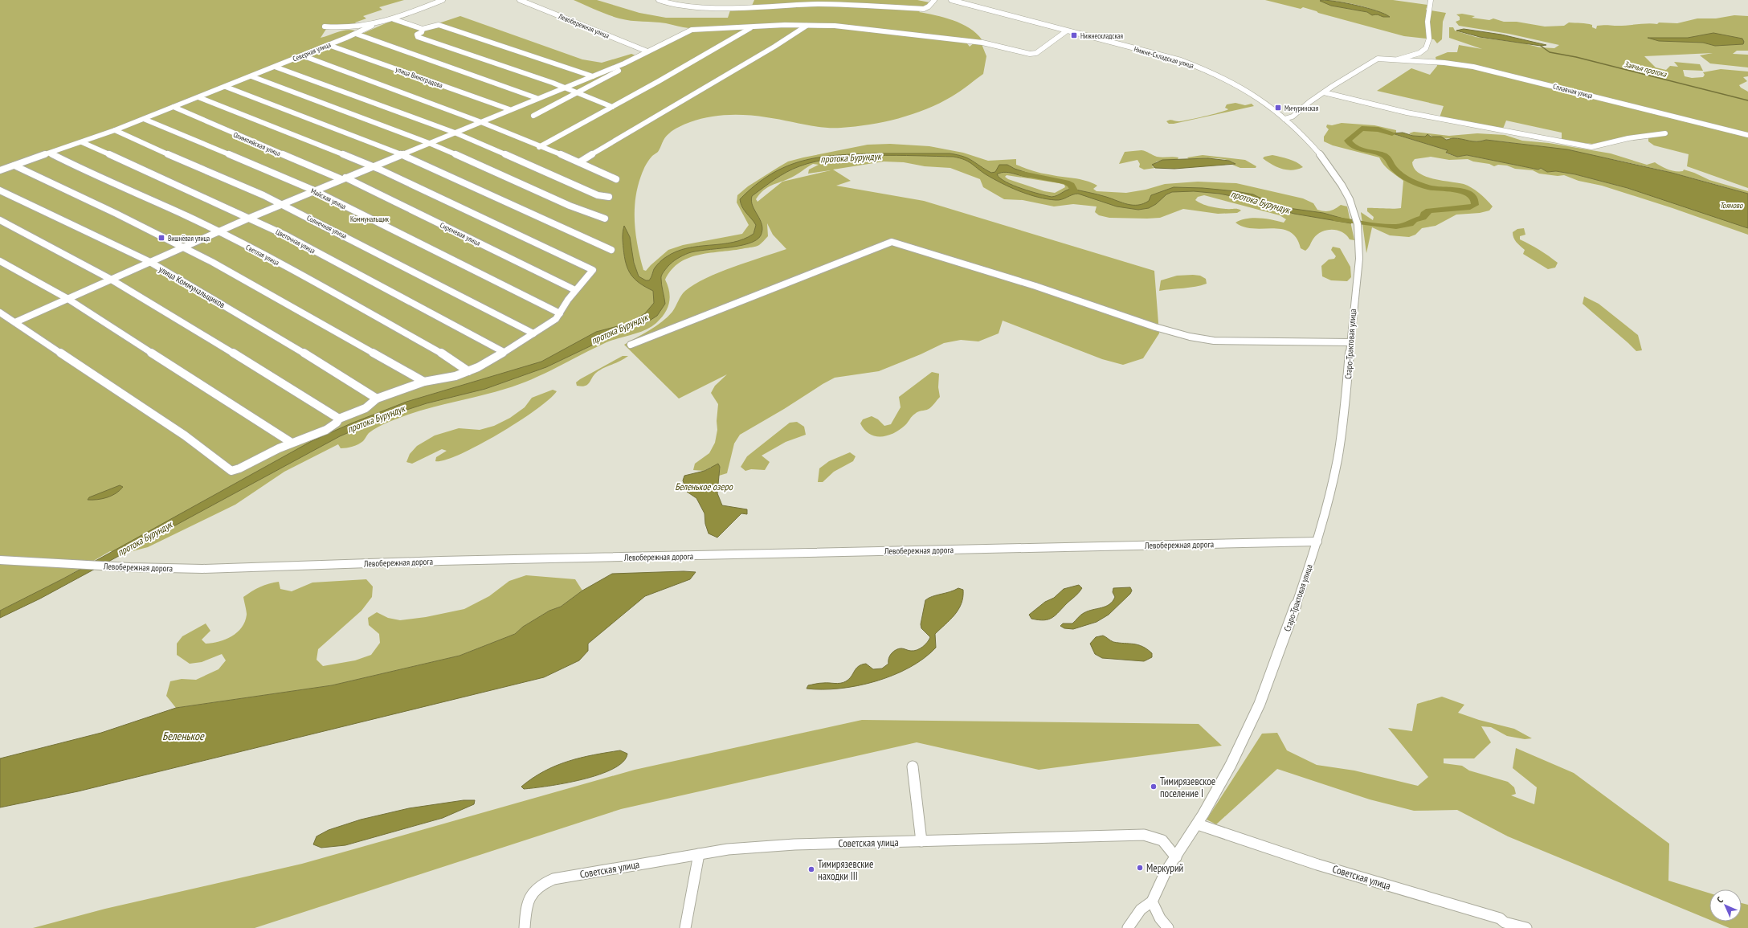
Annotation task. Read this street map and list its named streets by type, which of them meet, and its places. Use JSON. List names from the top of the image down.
{
  "streets": {
    "street": [
      "Левобережная улица",
      "Северная улица",
      "Нижне-Складская улица",
      "улица Виноградова",
      "Сплавная улица",
      "Олимпийская улица",
      "Майская улица",
      "Солнечная улица",
      "Сиреневая улица",
      "Цветочная улица",
      "Светлая улица",
      "улица Коммунальщиков",
      "Старо-Трактовая улица",
      "Левобережная дорога",
      "Советская улица"
    ]
  },
  "crossings": [
    ["Северная улица", "улица Виноградова"],
    ["Северная улица", "Олимпийская улица"],
    ["Северная улица", "Майская улица"],
    ["Северная улица", "Солнечная улица"],
    ["Северная улица", "Цветочная улица"],
    ["Северная улица", "Светлая улица"],
    ["Нижне-Складская улица", "Сплавная улица"],
    ["Нижне-Складская улица", "Старо-Трактовая улица"],
    ["Олимпийская улица", "Сиреневая улица"],
    ["Старо-Трактовая улица", "Левобережная дорога"],
    ["Старо-Трактовая улица", "Советская улица"]
  ],
  "water": [
    "Заячья протока",
    "протока Бурундук",
    "Тояново",
    "Беленькое озеро",
    "Беленькое"
  ],
  "parks": ["Коммунальщик"],
  "places": {
    "transit": ["Нижнескладская", "Мичуринская", "Вишнёвая улица"],
    "other": ["Тимирязевское поселение I", "Меркурий", "Тимирязевские находки III"]
  },
  "north": "top left"
}
